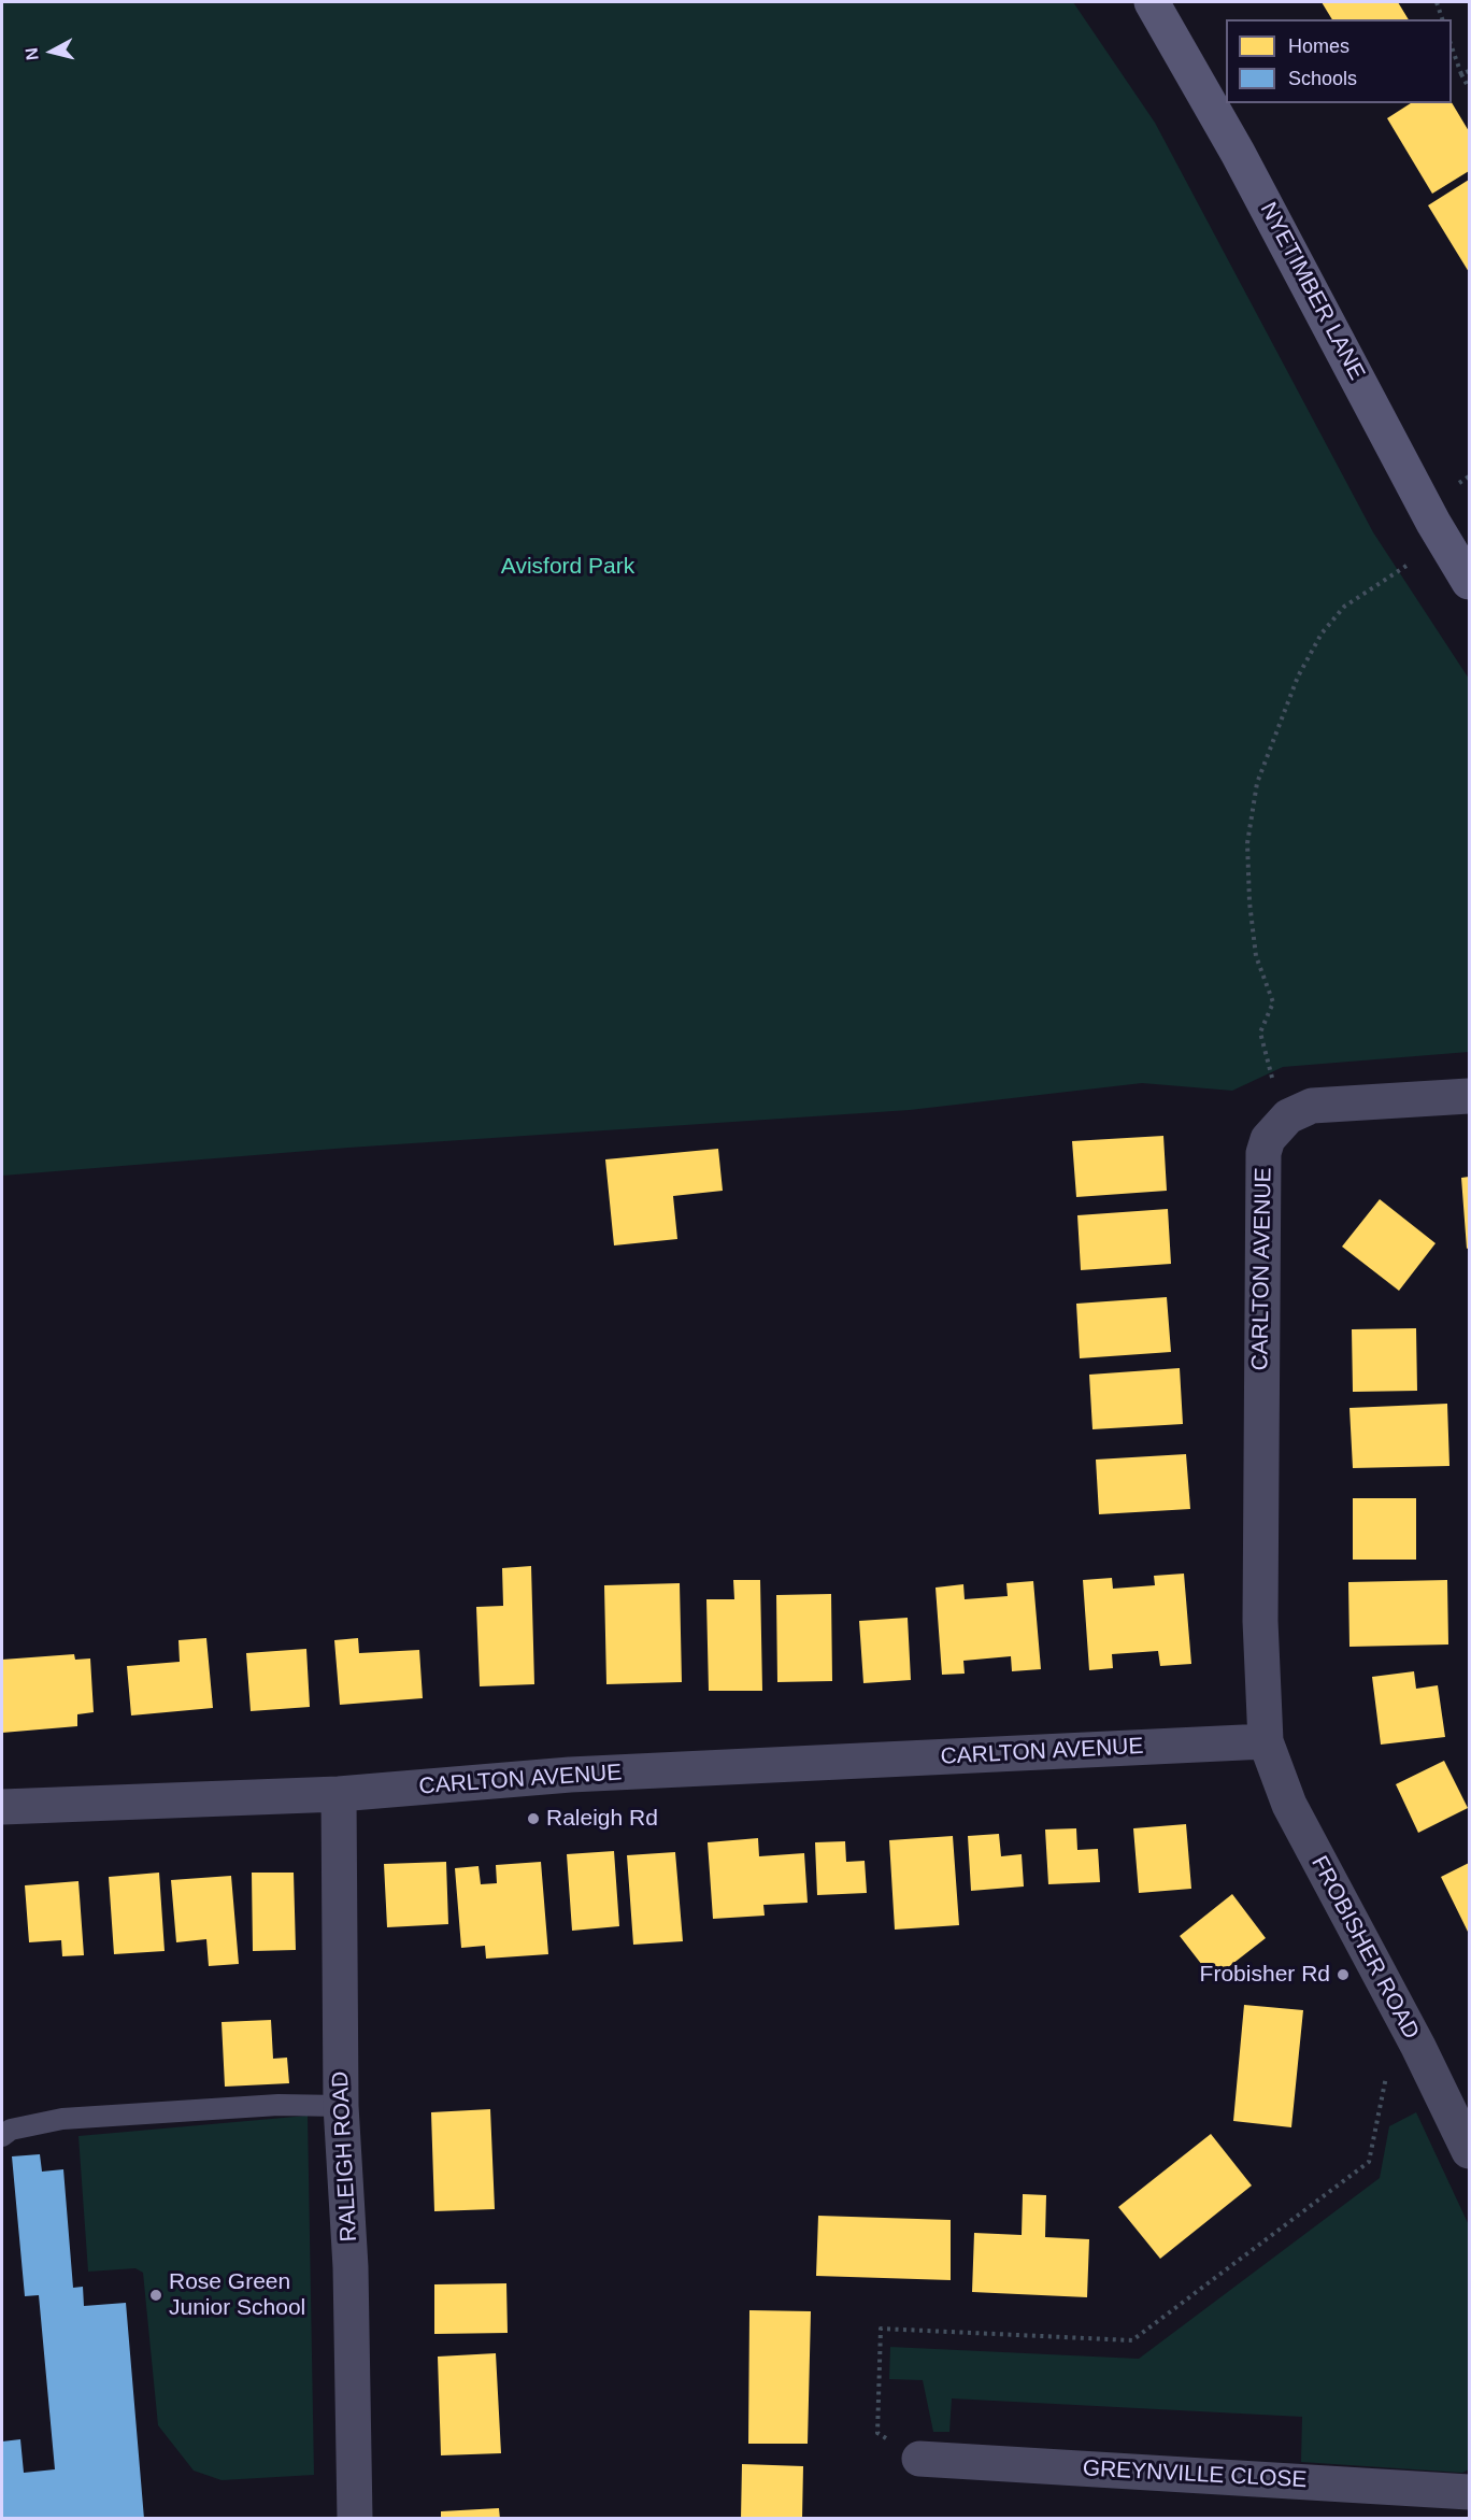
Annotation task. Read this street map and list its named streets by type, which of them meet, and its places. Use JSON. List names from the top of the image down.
{
  "streets": {
    "street": [
      "NYETIMBER LANE",
      "CARLTON AVENUE",
      "FROBISHER ROAD",
      "RALEIGH ROAD",
      "GREYNVILLE CLOSE"
    ]
  },
  "crossings": [
    ["CARLTON AVENUE", "FROBISHER ROAD"],
    ["CARLTON AVENUE", "RALEIGH ROAD"]
  ],
  "parks": ["Avisford Park"],
  "places": ["Raleigh Rd", "Frobisher Rd", "Rose Green Junior School"],
  "legend": ["Homes", "Schools"],
  "north": "left"
}
